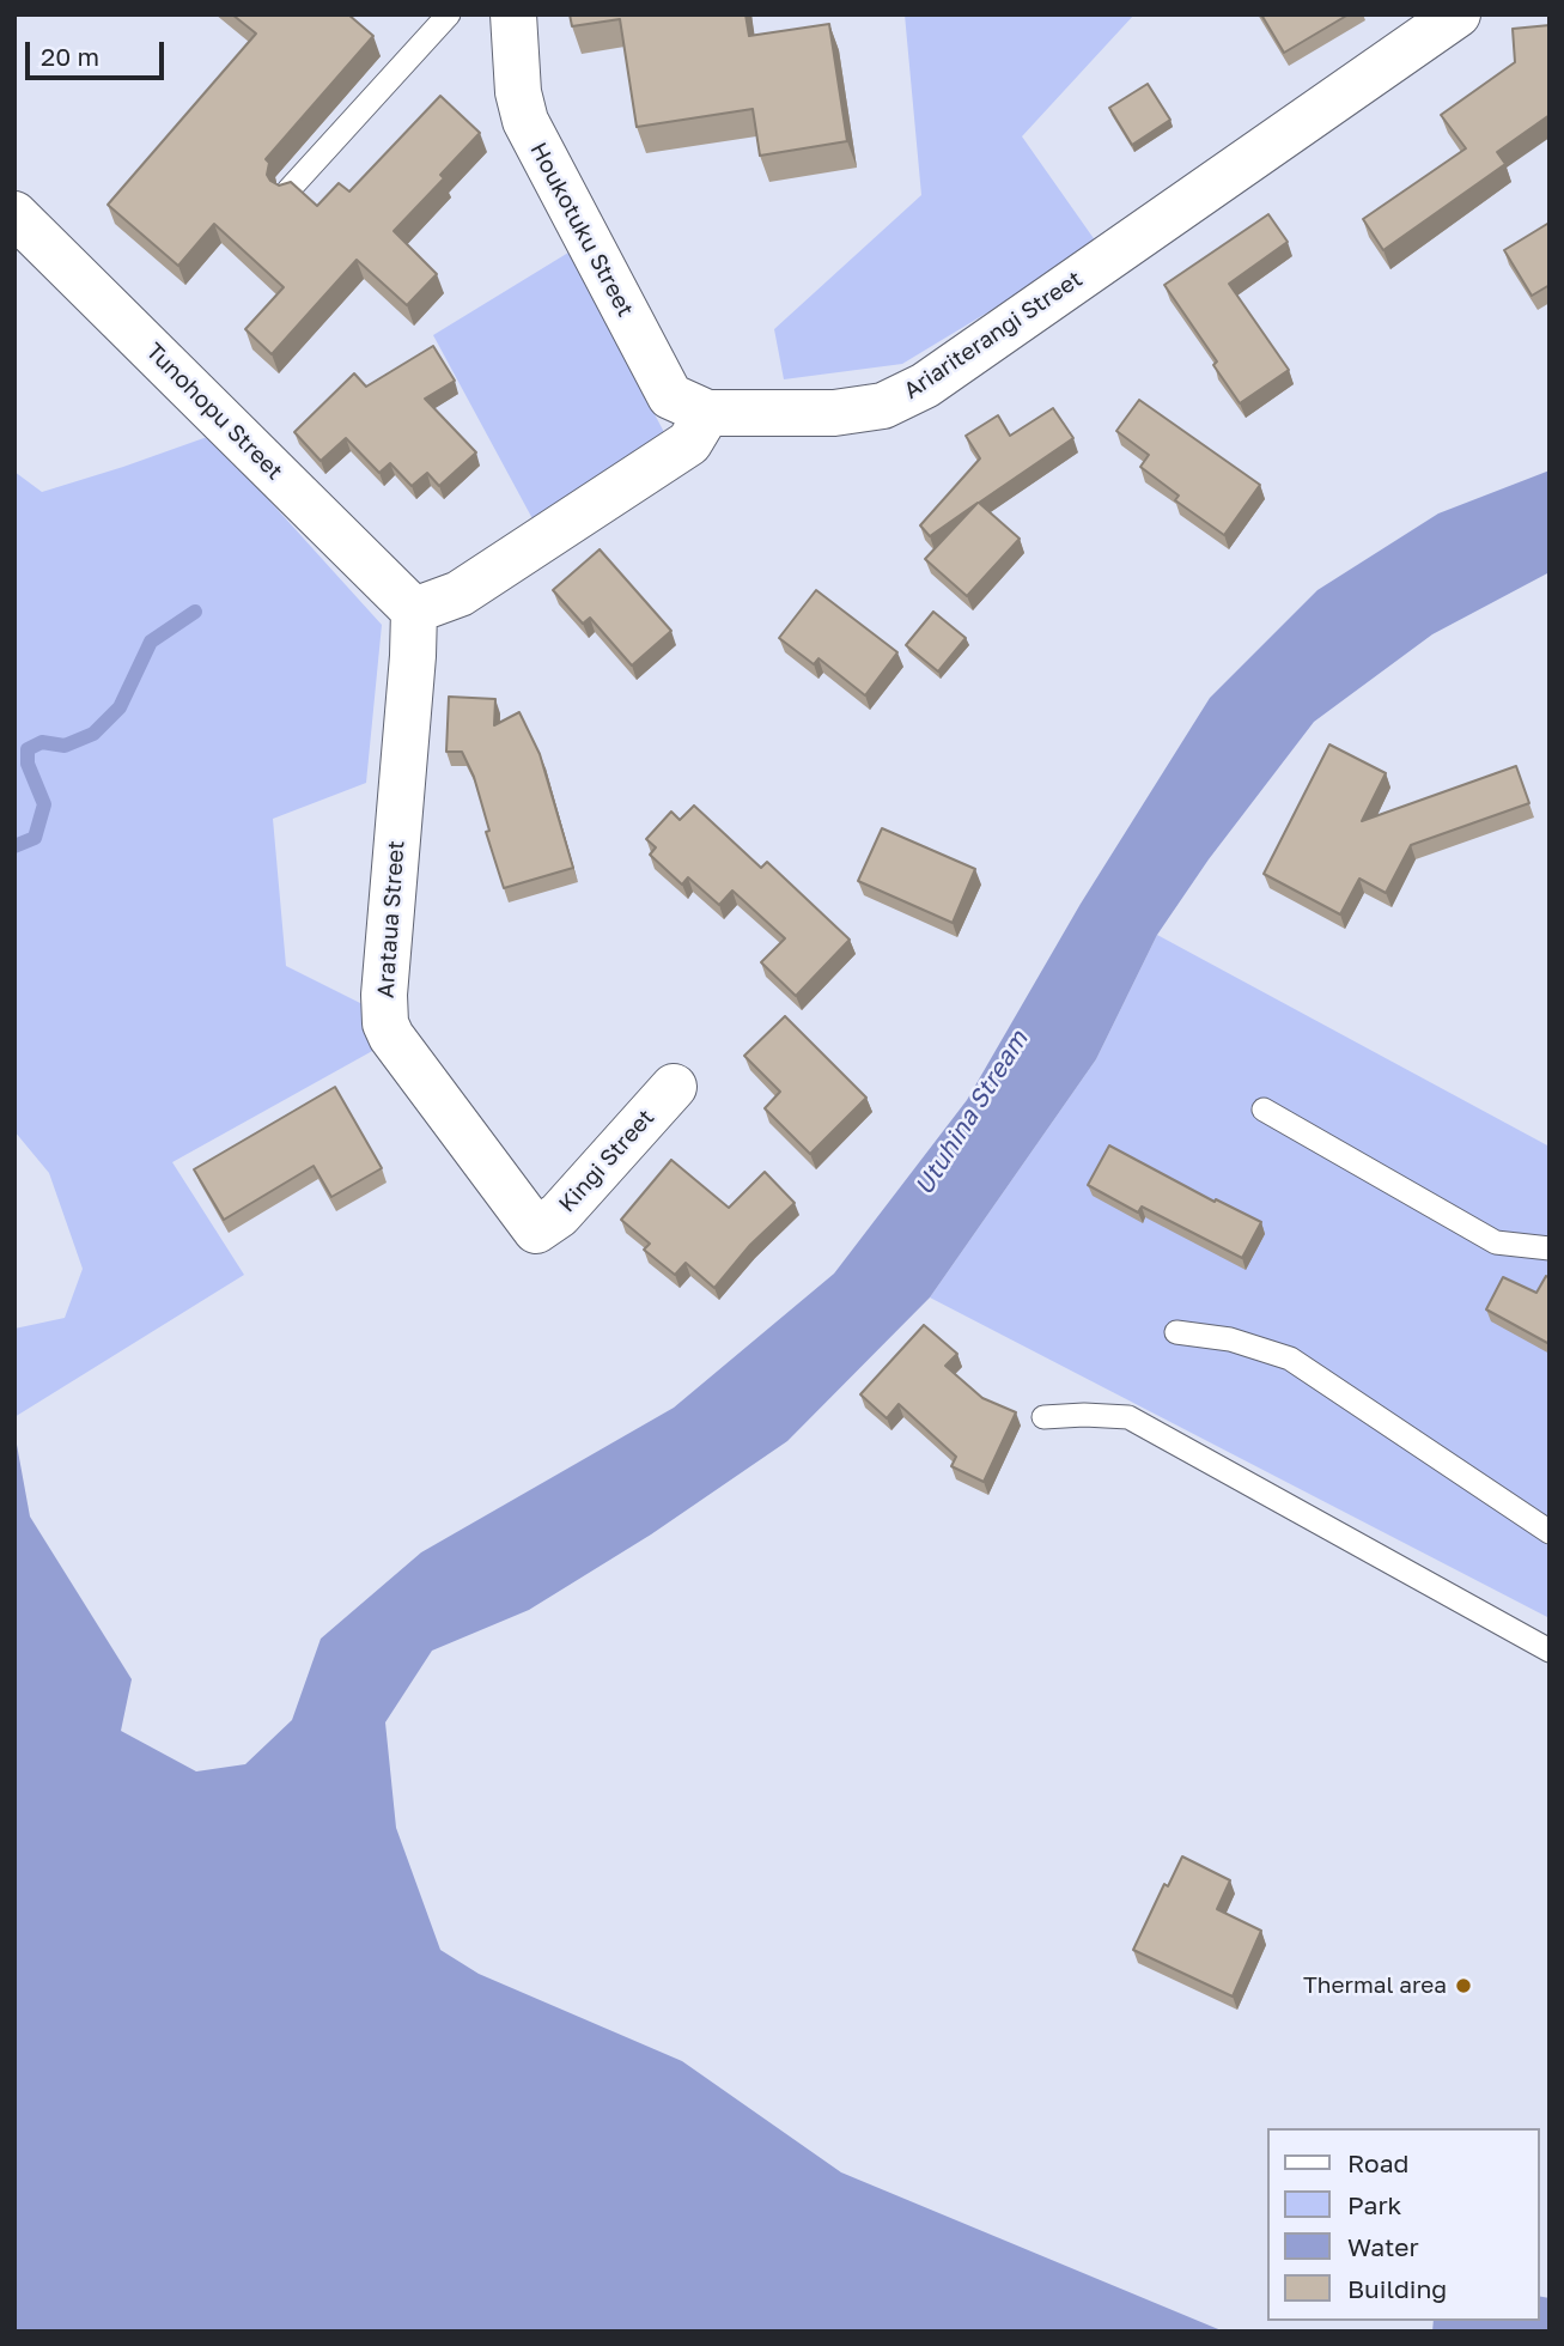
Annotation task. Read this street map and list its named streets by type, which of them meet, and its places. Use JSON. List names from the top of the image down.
{
  "streets": {
    "street": [
      "Houkotuku Street",
      "Ariariterangi Street",
      "Tunohopu Street",
      "Arataua Street",
      "Kingi Street"
    ]
  },
  "crossings": [
    ["Houkotuku Street", "Ariariterangi Street"],
    ["Tunohopu Street", "Arataua Street"],
    ["Arataua Street", "Kingi Street"]
  ],
  "water": ["Utuhina Stream"],
  "places": ["Thermal area"],
  "legend": [
    "Road",
    "Park",
    "Water",
    "Building"
  ],
  "scale_bar": "20 m"
}
